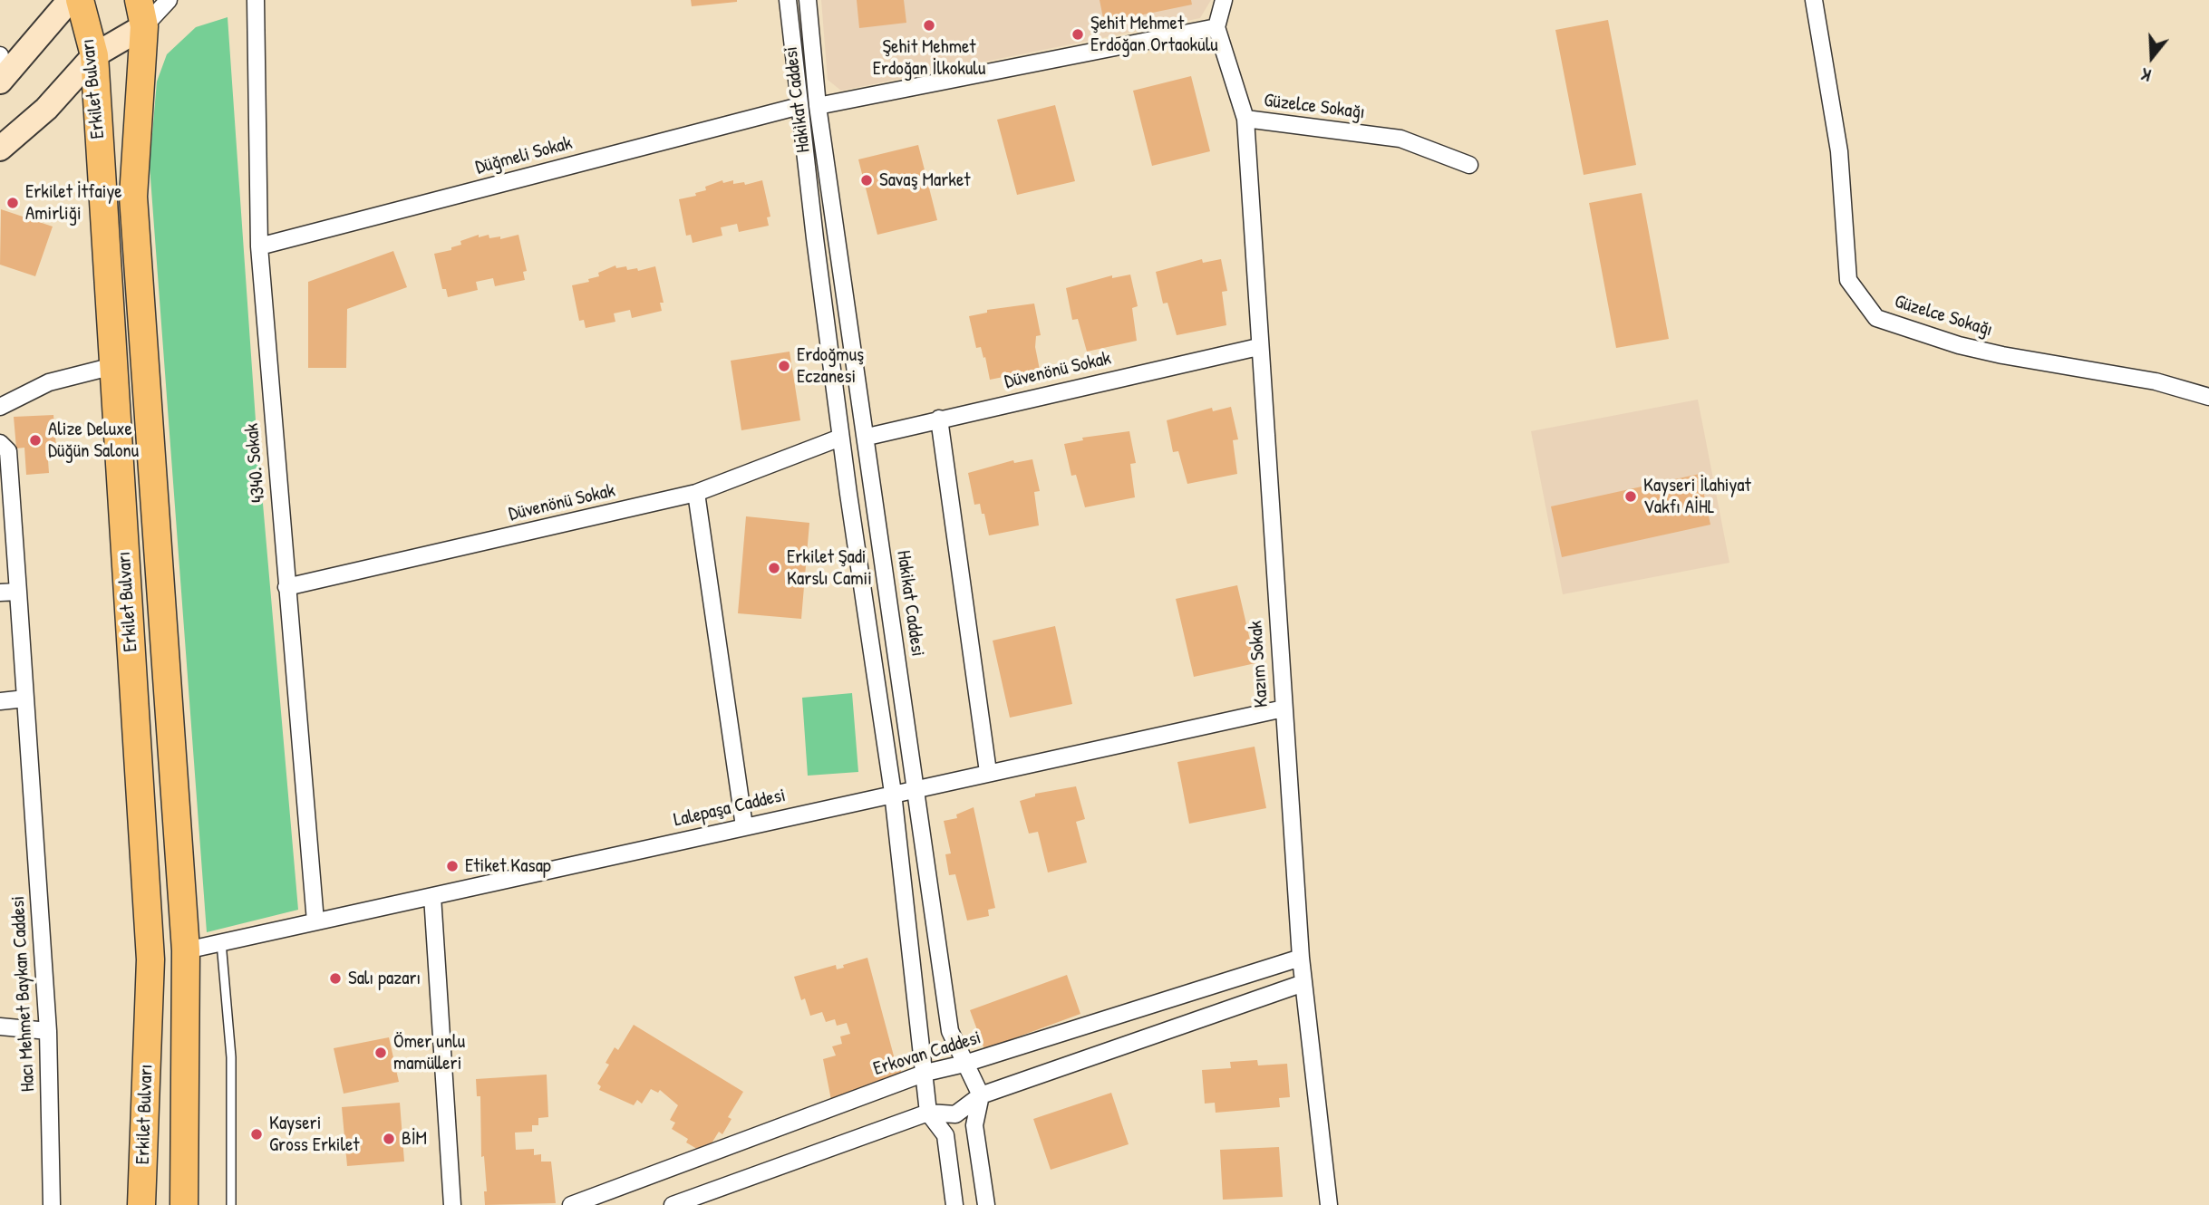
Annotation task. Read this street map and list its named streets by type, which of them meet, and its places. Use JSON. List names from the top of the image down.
{
  "streets": {
    "main road": ["Erkilet Bulvarı"],
    "street": [
      "Hakikat Caddesi",
      "Güzelce Sokağı",
      "Düğmeli Sokak",
      "Düvenönü Sokak",
      "4340. Sokak",
      "Kazım Sokak",
      "Lalepaşa Caddesi",
      "Hacı Mehmet Baykan Caddesi",
      "Erkovan Caddesi"
    ]
  },
  "crossings": [
    ["Erkilet Bulvarı", "Lalepaşa Caddesi"],
    ["Hakikat Caddesi", "Düğmeli Sokak"],
    ["Hakikat Caddesi", "Düvenönü Sokak"],
    ["Hakikat Caddesi", "Lalepaşa Caddesi"],
    ["Hakikat Caddesi", "Erkovan Caddesi"],
    ["Güzelce Sokağı", "Kazım Sokak"],
    ["Düğmeli Sokak", "4340. Sokak"],
    ["Düvenönü Sokak", "4340. Sokak"],
    ["Düvenönü Sokak", "Kazım Sokak"],
    ["4340. Sokak", "Lalepaşa Caddesi"],
    ["Kazım Sokak", "Lalepaşa Caddesi"],
    ["Kazım Sokak", "Erkovan Caddesi"]
  ],
  "places": [
    "Şehit Mehmet Erdoğan İlkokulu",
    "Şehit Mehmet Erdoğan Ortaokulu",
    "Savaş Market",
    "Erkilet İtfaiye Amirliği",
    "Erdoğmuş Eczanesi",
    "Alize Deluxe Düğün Salonu",
    "Kayseri İlahiyat Vakfı AİHL",
    "Erkilet Şadi Karslı Camii",
    "Etiket Kasap",
    "Salı pazarı",
    "Ömer unlu mamülleri",
    "Kayseri Gross Erkilet",
    "BİM"
  ],
  "north": "bottom"
}
